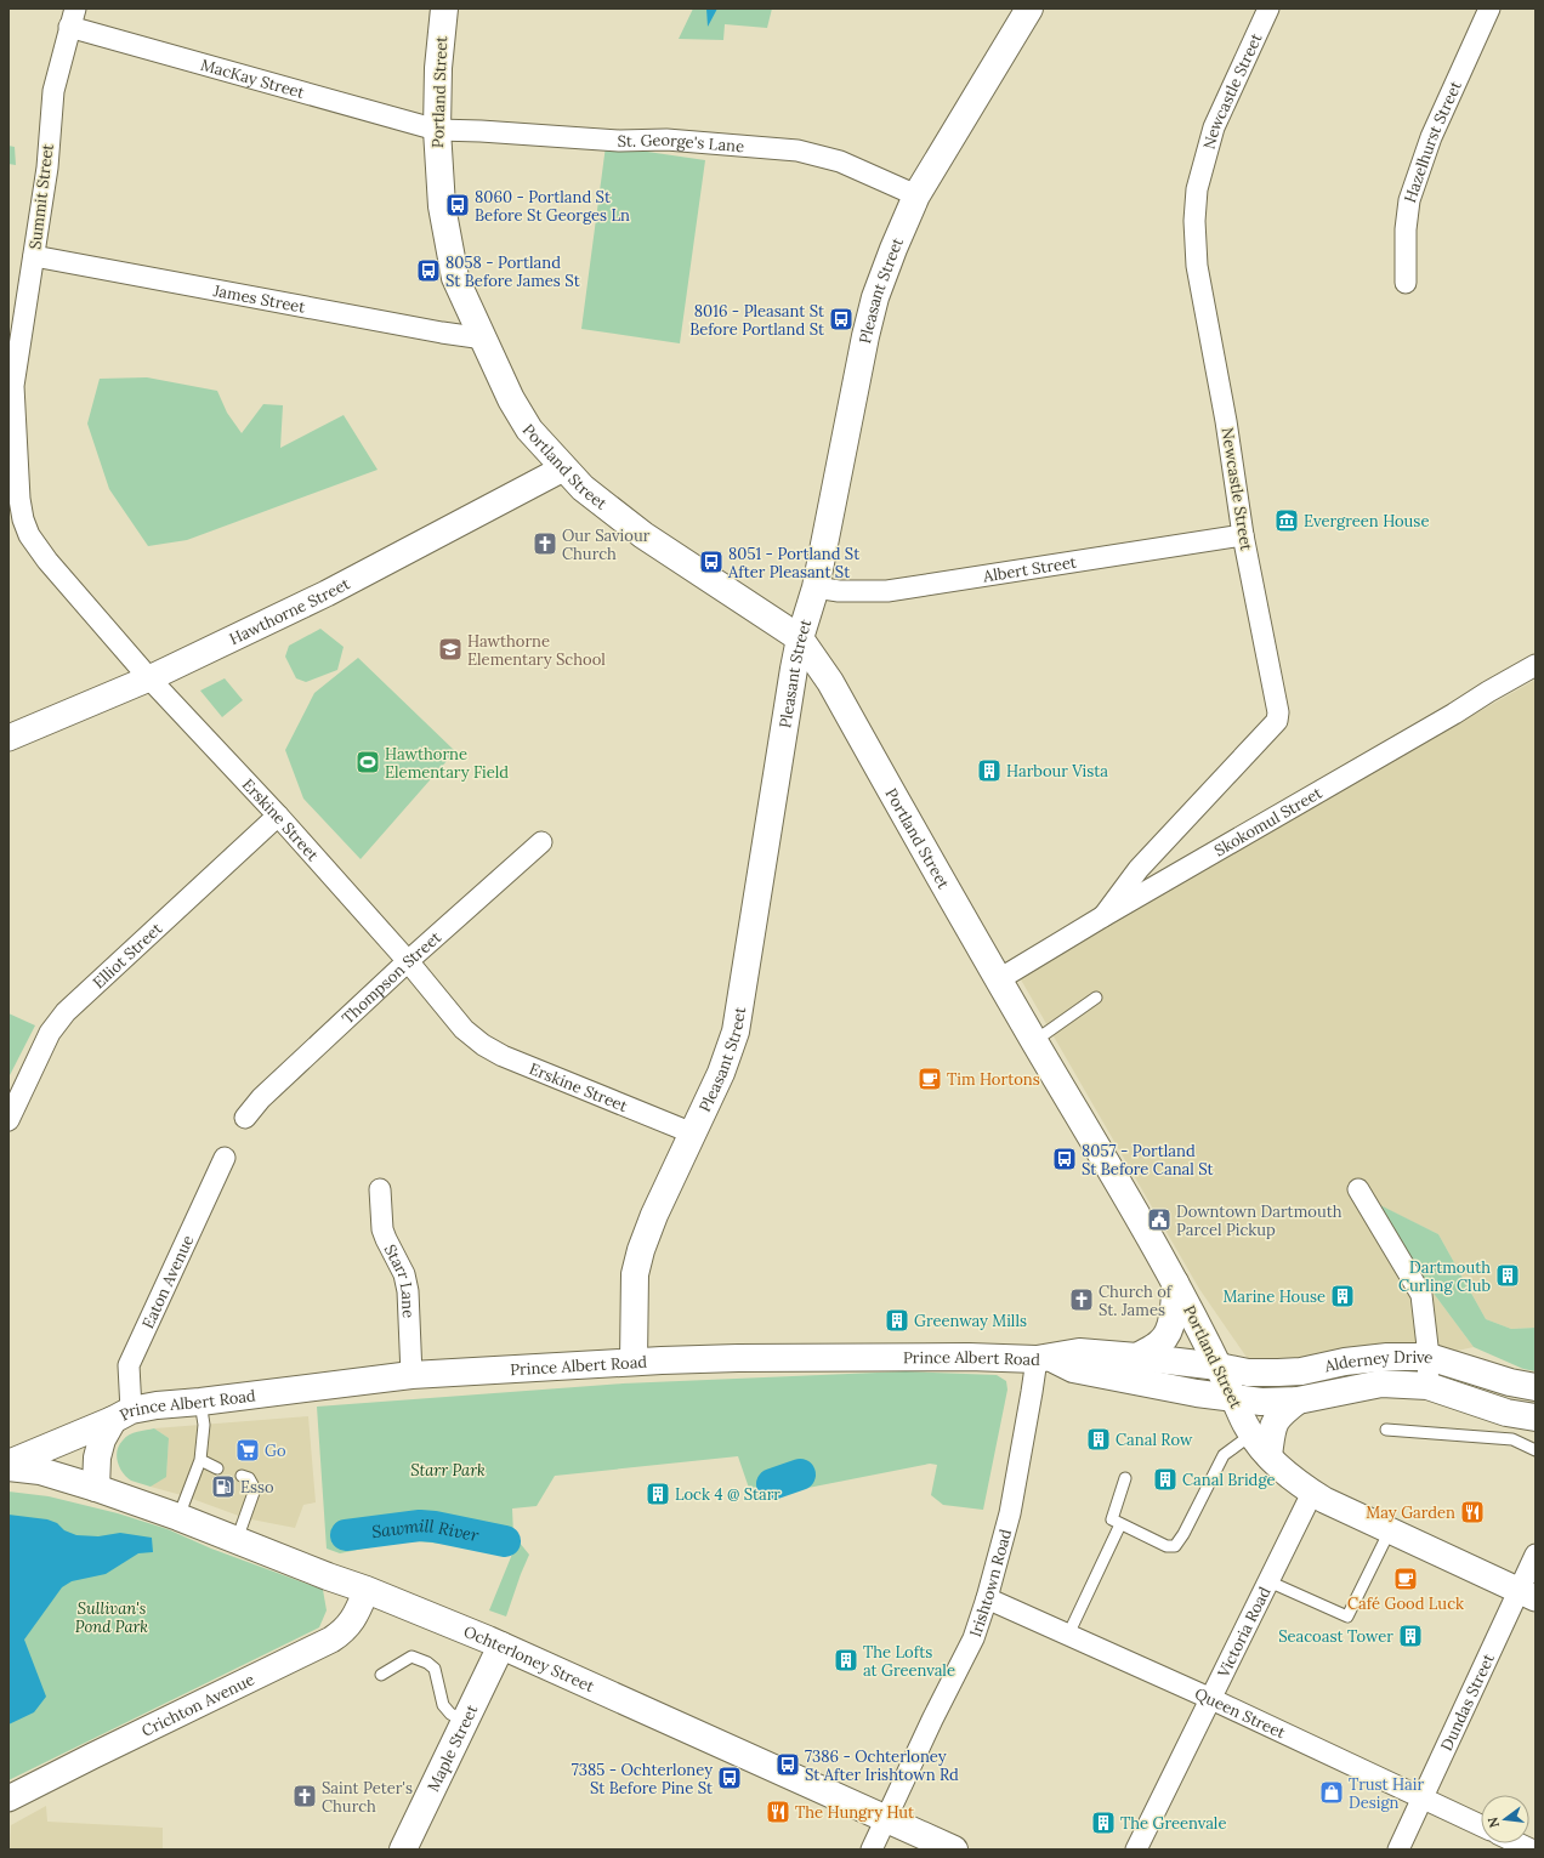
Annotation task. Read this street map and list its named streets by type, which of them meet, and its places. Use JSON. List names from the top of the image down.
{
  "streets": {
    "main road": [
      "Portland Street",
      "Pleasant Street",
      "Prince Albert Road",
      "Alderney Drive",
      "Ochterloney Street",
      "Maple Street"
    ],
    "street": [
      "MacKay Street",
      "Newcastle Street",
      "Hazelhurst Street",
      "St. George's Lane",
      "Summit Street",
      "James Street",
      "Albert Street",
      "Hawthorne Street",
      "Erskine Street",
      "Skokomul Street",
      "Elliot Street",
      "Thompson Street",
      "Eaton Avenue",
      "Starr Lane",
      "Irishtown Road",
      "Victoria Road",
      "Dundas Street",
      "Crichton Avenue",
      "Queen Street"
    ]
  },
  "crossings": [
    ["MacKay Street", "Portland Street"],
    ["MacKay Street", "St. George's Lane"],
    ["MacKay Street", "Summit Street"],
    ["Newcastle Street", "Albert Street"],
    ["Newcastle Street", "Skokomul Street"],
    ["Portland Street", "St. George's Lane"],
    ["Portland Street", "Pleasant Street"],
    ["Portland Street", "James Street"],
    ["Portland Street", "Hawthorne Street"],
    ["Portland Street", "Skokomul Street"],
    ["Portland Street", "Prince Albert Road"],
    ["Portland Street", "Alderney Drive"],
    ["Portland Street", "Victoria Road"],
    ["Portland Street", "Dundas Street"],
    ["St. George's Lane", "Pleasant Street"],
    ["Summit Street", "James Street"],
    ["Summit Street", "Erskine Street"],
    ["Pleasant Street", "Albert Street"],
    ["Pleasant Street", "Erskine Street"],
    ["Pleasant Street", "Prince Albert Road"],
    ["Hawthorne Street", "Erskine Street"],
    ["Erskine Street", "Elliot Street"],
    ["Erskine Street", "Thompson Street"],
    ["Eaton Avenue", "Prince Albert Road"],
    ["Starr Lane", "Prince Albert Road"],
    ["Prince Albert Road", "Alderney Drive"],
    ["Prince Albert Road", "Irishtown Road"],
    ["Prince Albert Road", "Ochterloney Street"],
    ["Irishtown Road", "Ochterloney Street"],
    ["Irishtown Road", "Queen Street"],
    ["Victoria Road", "Queen Street"],
    ["Ochterloney Street", "Crichton Avenue"],
    ["Ochterloney Street", "Maple Street"],
    ["Dundas Street", "Queen Street"]
  ],
  "water": ["Sawmill River"],
  "parks": ["Starr Park", "Sullivan's Pond Park"],
  "places": {
    "bus stop": [
      "8060 - Portland St Before St Georges Ln",
      "8058 - Portland St Before James St",
      "8016 - Pleasant St Before Portland St",
      "8051 - Portland St After Pleasant St",
      "8057 - Portland St Before Canal St",
      "7386 - Ochterloney St After Irishtown Rd",
      "7385 - Ochterloney St Before Pine St"
    ],
    "museum": ["Evergreen House"],
    "church": ["Our Saviour Church", "Church of St. James", "Saint Peter's Church"],
    "school or university": ["Hawthorne Elementary School"],
    "sports": ["Hawthorne Elementary Field"],
    "building": [
      "Harbour Vista",
      "Dartmouth Curling Club",
      "Marine House",
      "Greenway Mills",
      "Canal Row",
      "Canal Bridge",
      "Lock 4 @ Starr",
      "Seacoast Tower",
      "The Lofts at Greenvale",
      "The Greenvale"
    ],
    "cafe": ["Tim Hortons", "Café Good Luck"],
    "public building": ["Downtown Dartmouth Parcel Pickup"],
    "supermarket": ["Go"],
    "fuel station": ["Esso"],
    "restaurant": ["May Garden", "The Hungry Hut"],
    "shop": ["Trust Hair Design"]
  },
  "north": "left"
}
